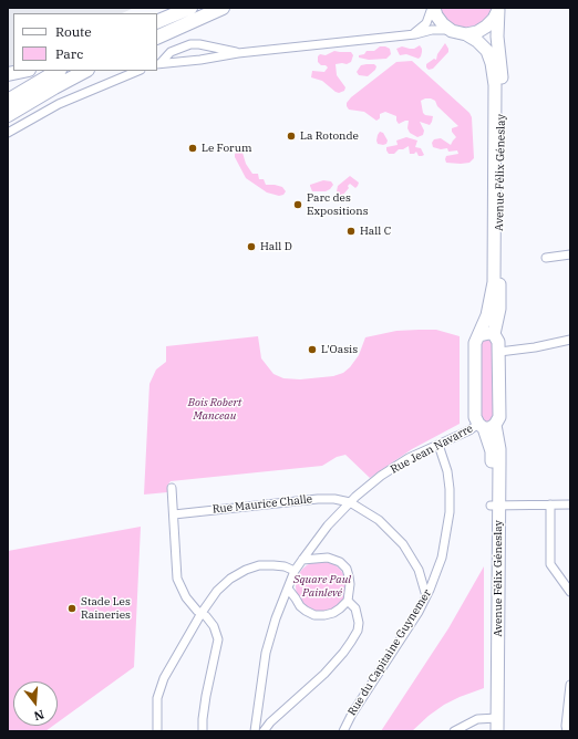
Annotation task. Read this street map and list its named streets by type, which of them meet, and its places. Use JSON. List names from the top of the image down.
{
  "streets": {
    "main road": ["Avenue Félix Géneslay"],
    "street": ["Rue Jean Navarre", "Rue Maurice Challe", "Rue du Capitaine Guynemer"]
  },
  "crossings": [
    ["Avenue Félix Géneslay", "Rue Jean Navarre"],
    ["Rue Jean Navarre", "Rue Maurice Challe"],
    ["Rue Jean Navarre", "Rue du Capitaine Guynemer"]
  ],
  "parks": ["Bois Robert Manceau", "Square Paul Painlevé"],
  "places": [
    "La Rotonde",
    "Le Forum",
    "Parc des Expositions",
    "Hall C",
    "Hall D",
    "L'Oasis",
    "Stade Les Raineries"
  ],
  "legend": ["Route", "Parc"],
  "north": "bottom"
}
